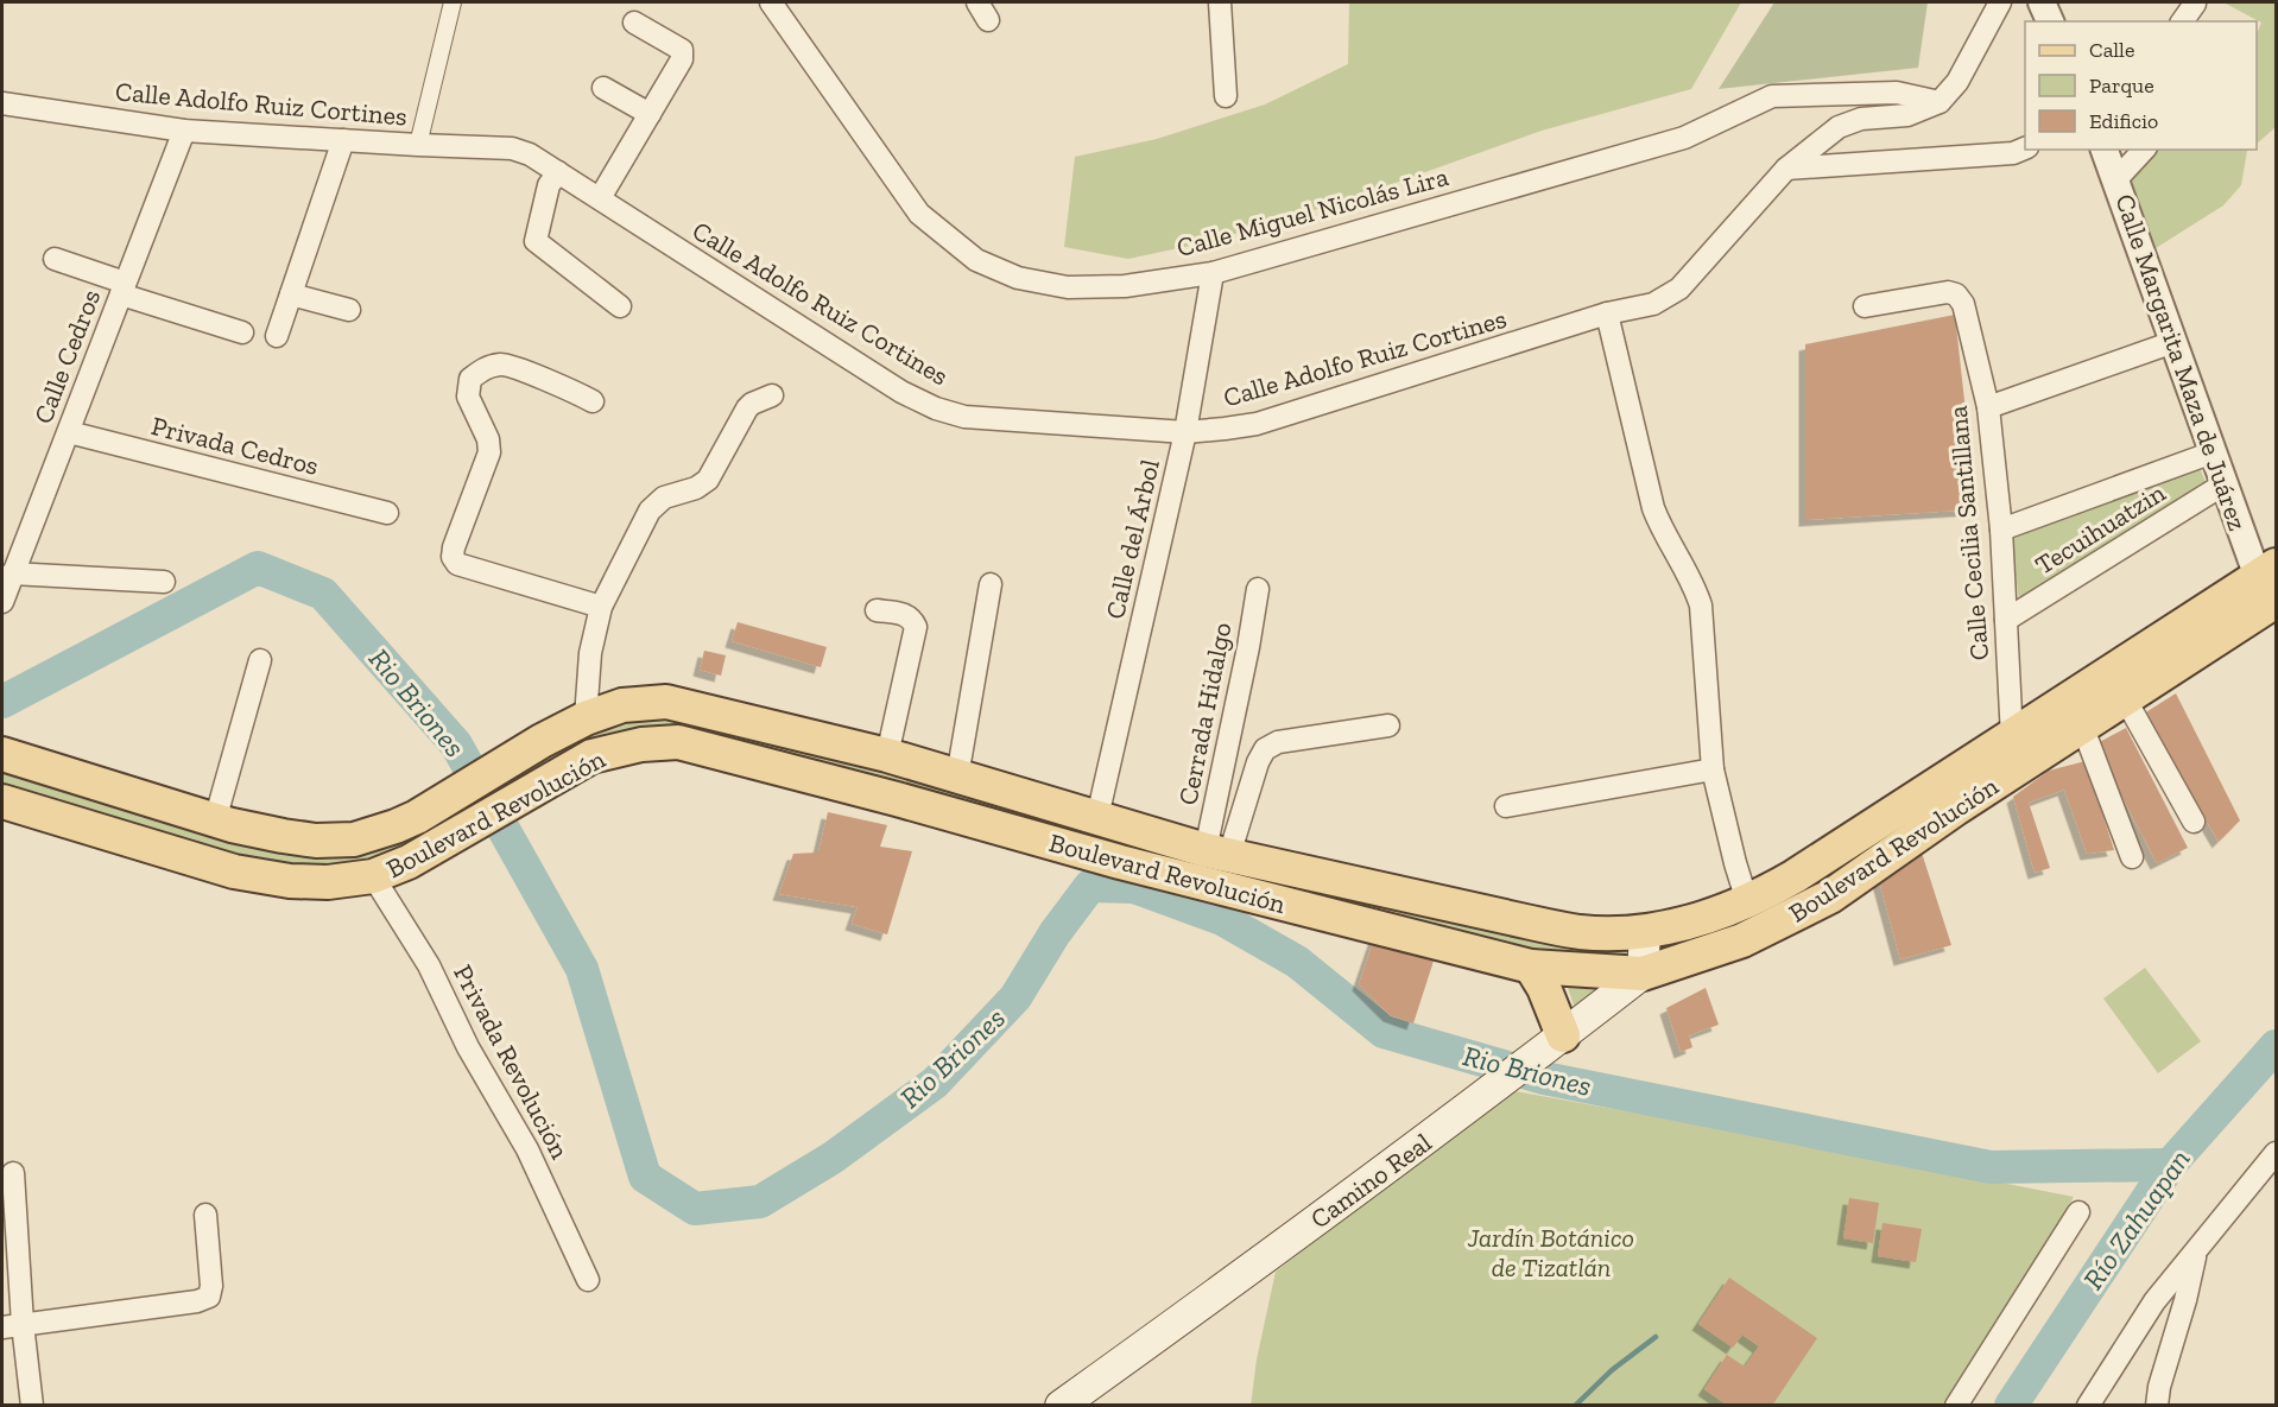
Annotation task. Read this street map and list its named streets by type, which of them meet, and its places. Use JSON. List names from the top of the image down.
{
  "streets": {
    "main road": ["Boulevard Revolución", "Camino Real"],
    "street": [
      "Calle Adolfo Ruiz Cortines",
      "Calle Miguel Nicolás Lira",
      "Calle Cedros",
      "Calle Margarita Maza de Juárez",
      "Privada Cedros",
      "Tecuihuatzin",
      "Calle Cecilia Santillana",
      "Calle del Árbol",
      "Cerrada Hidalgo",
      "Privada Revolución"
    ]
  },
  "crossings": [
    ["Calle Adolfo Ruiz Cortines", "Calle Miguel Nicolás Lira"],
    ["Calle Adolfo Ruiz Cortines", "Calle Cedros"],
    ["Calle Adolfo Ruiz Cortines", "Calle del Árbol"],
    ["Calle Miguel Nicolás Lira", "Calle del Árbol"],
    ["Calle Cedros", "Privada Cedros"],
    ["Calle Margarita Maza de Juárez", "Tecuihuatzin"],
    ["Calle Margarita Maza de Juárez", "Boulevard Revolución"],
    ["Tecuihuatzin", "Calle Cecilia Santillana"],
    ["Calle Cecilia Santillana", "Boulevard Revolución"],
    ["Calle del Árbol", "Boulevard Revolución"],
    ["Cerrada Hidalgo", "Boulevard Revolución"],
    ["Boulevard Revolución", "Privada Revolución"],
    ["Boulevard Revolución", "Camino Real"]
  ],
  "water": ["Rio Briones", "Río Zahuapan"],
  "parks": ["Jardín Botánico de Tizatlán"],
  "legend": ["Calle", "Parque", "Edificio"]
}
